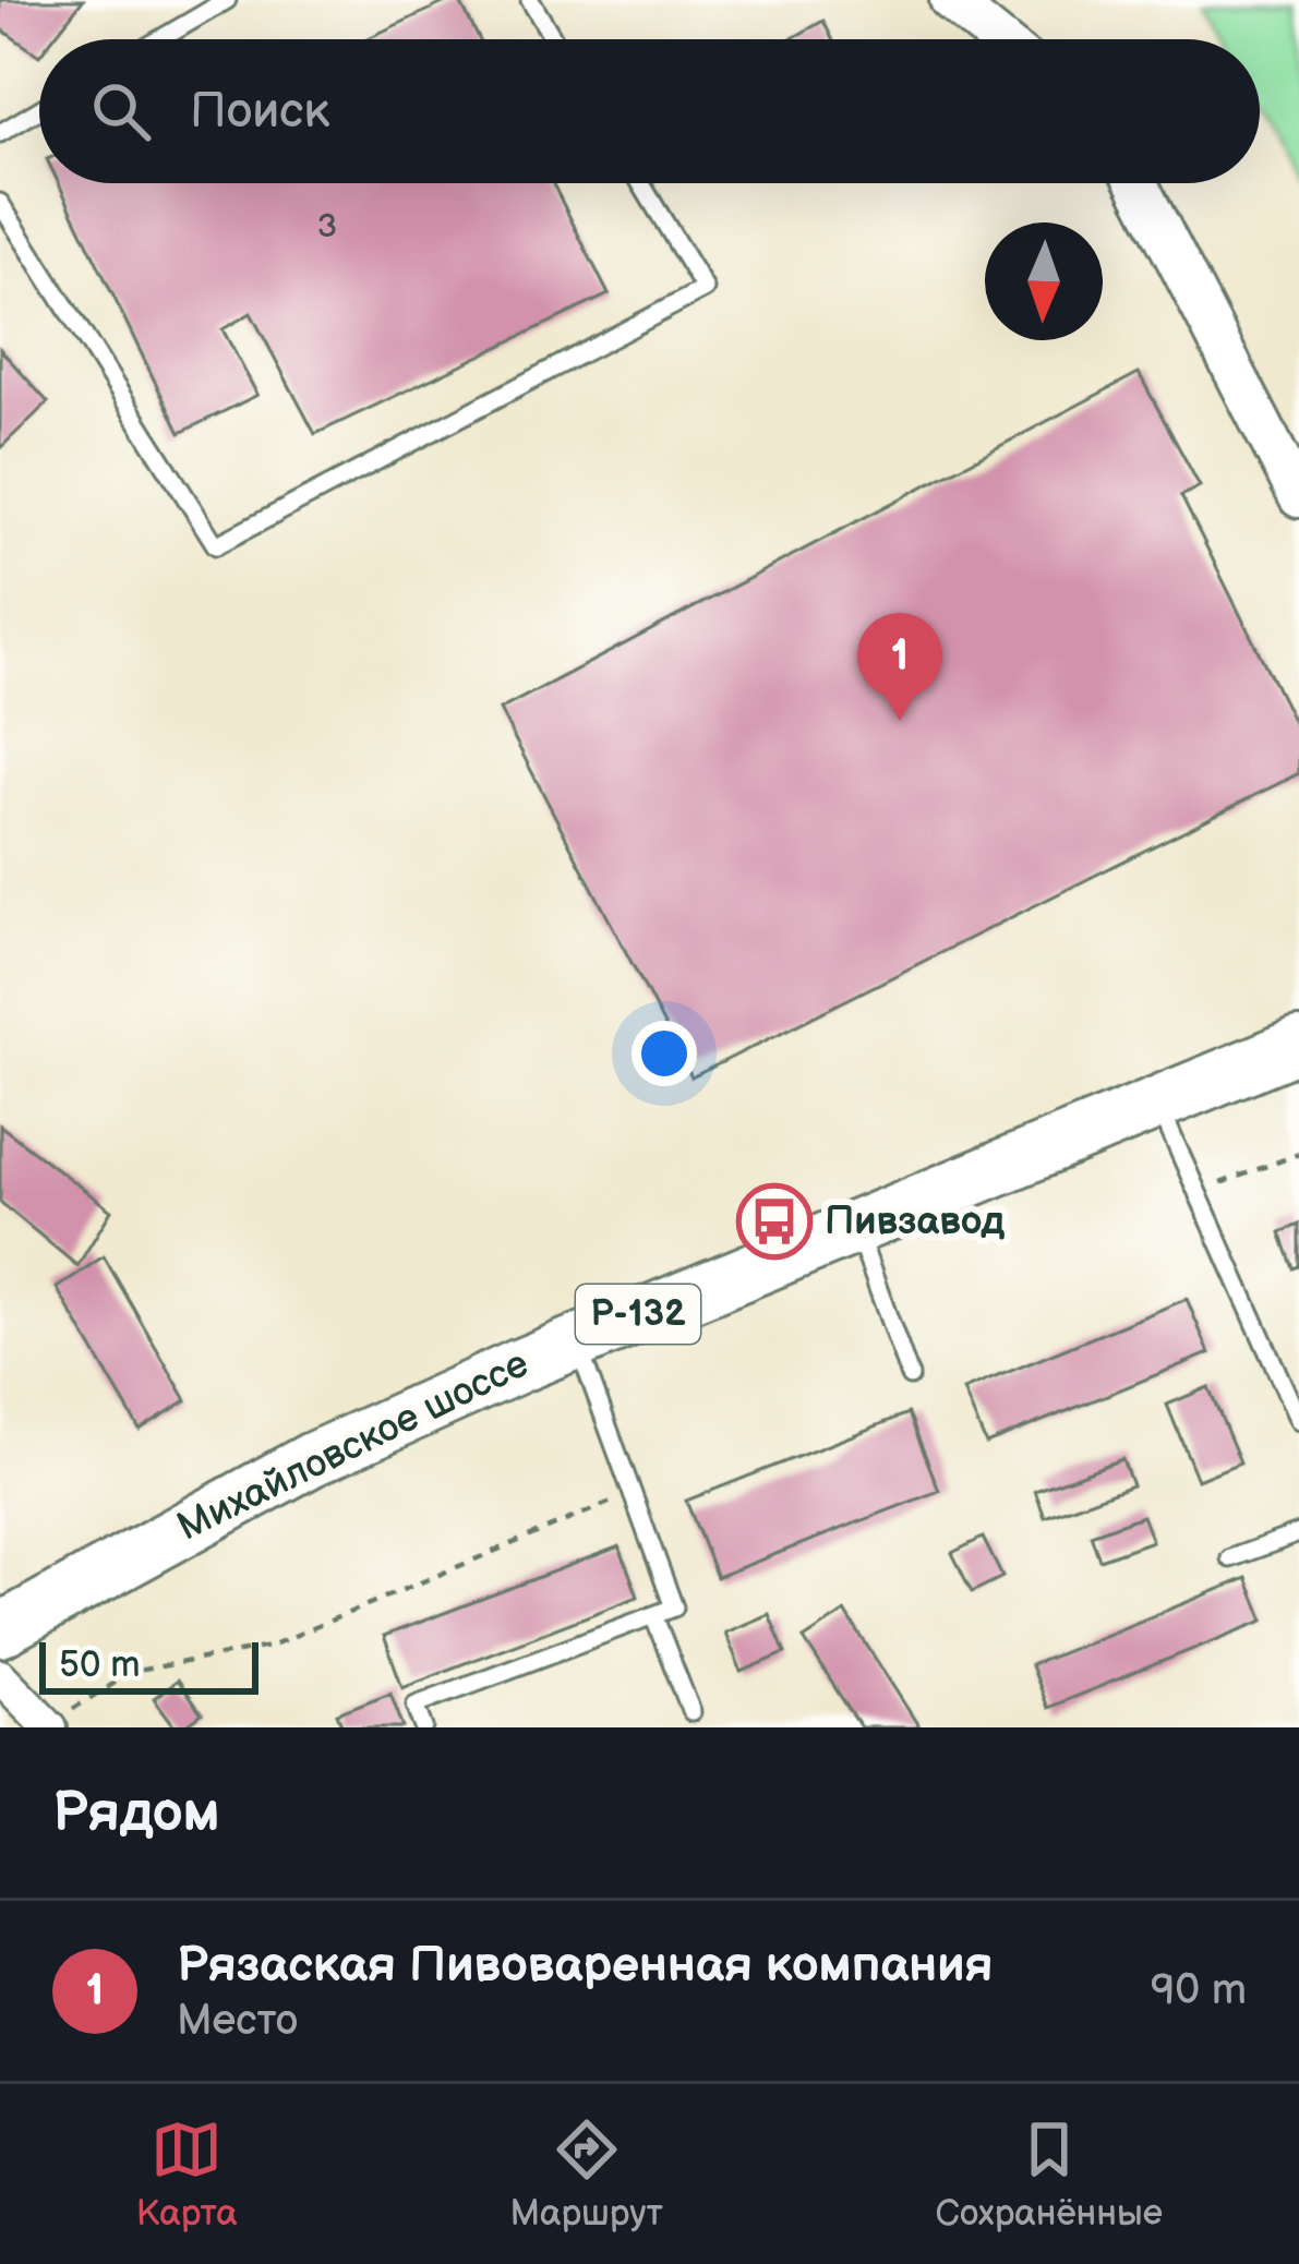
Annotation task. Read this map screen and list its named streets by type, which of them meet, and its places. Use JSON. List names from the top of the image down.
{
  "streets": {
    "main road": ["Р-132", "Михайловское шоссе"]
  },
  "places": {
    "bus stop": ["Пивзавод"]
  },
  "house_numbers": ["3"],
  "scale_bar": "50 m",
  "north": "bottom",
  "page": {
    "search": "Поиск",
    "pins": "1",
    "scale": "50 m",
    "heading": "Рядом",
    "list": [
      {
        "mark": "1",
        "name": "Рязаская Пивоваренная компания",
        "note": "Место",
        "value": "90 m"
      }
    ],
    "nav": ["Карта", "Маршрут", "Сохранённые"]
  }
}
